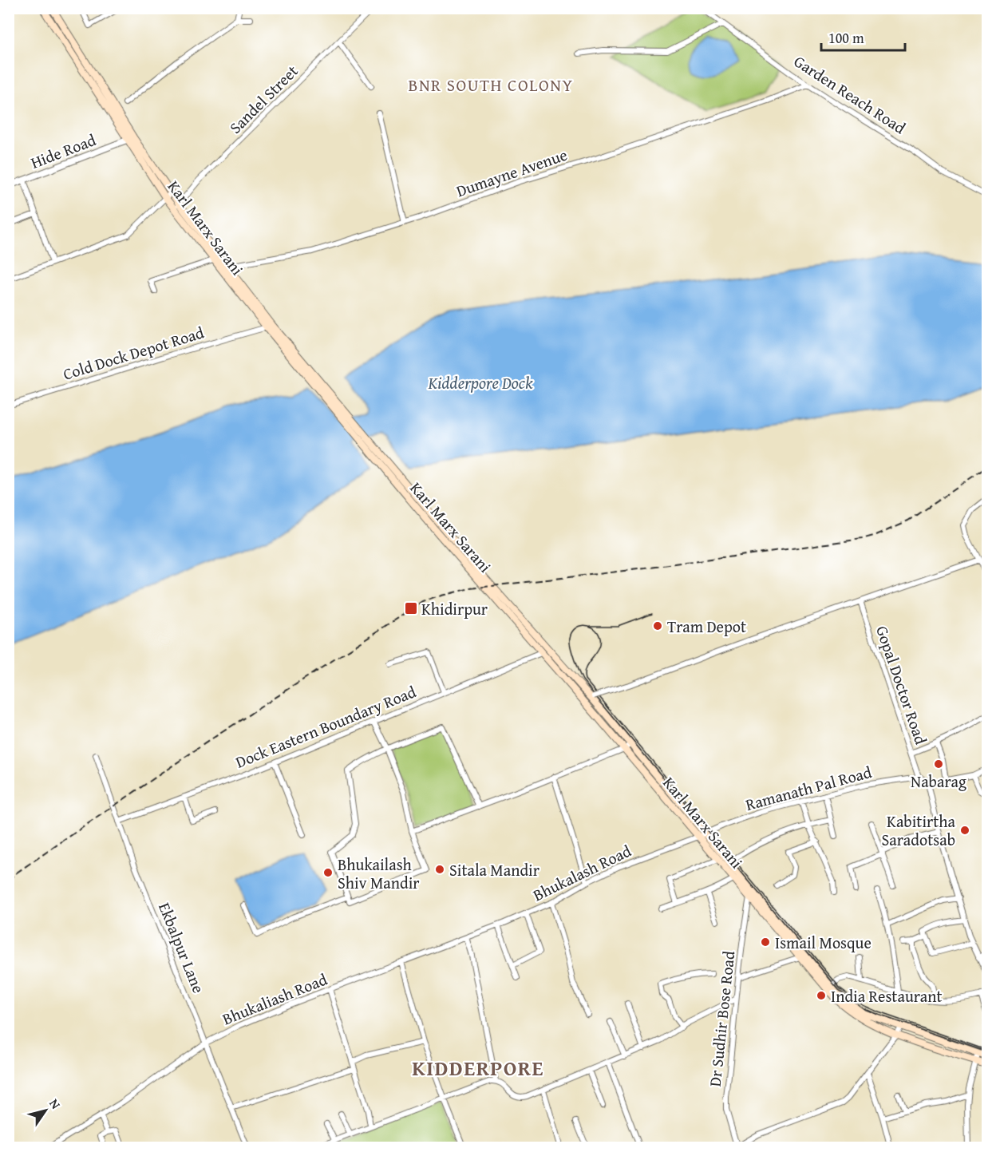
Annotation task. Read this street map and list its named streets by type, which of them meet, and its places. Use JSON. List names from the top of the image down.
{
  "streets": {
    "main road": ["Karl Marx Sarani"],
    "street": [
      "Garden Reach Road",
      "Sandel Street",
      "Hide Road",
      "Dumayne Avenue",
      "Cold Dock Depot Road",
      "Gopal Doctor Road",
      "Dock Eastern Boundary Road",
      "Ramanath Pal Road",
      "Bhukalash Road",
      "Ekbalpur Lane",
      "Bhukaliash Road",
      "Dr Sudhir Bose Road"
    ]
  },
  "crossings": [
    ["Garden Reach Road", "Dumayne Avenue"],
    ["Sandel Street", "Karl Marx Sarani"],
    ["Hide Road", "Karl Marx Sarani"],
    ["Dumayne Avenue", "Karl Marx Sarani"],
    ["Karl Marx Sarani", "Cold Dock Depot Road"],
    ["Karl Marx Sarani", "Dock Eastern Boundary Road"],
    ["Karl Marx Sarani", "Ramanath Pal Road"],
    ["Karl Marx Sarani", "Bhukalash Road"],
    ["Karl Marx Sarani", "Dr Sudhir Bose Road"],
    ["Gopal Doctor Road", "Ramanath Pal Road"],
    ["Dock Eastern Boundary Road", "Ekbalpur Lane"],
    ["Ramanath Pal Road", "Bhukalash Road"],
    ["Bhukalash Road", "Bhukaliash Road"],
    ["Ekbalpur Lane", "Bhukaliash Road"]
  ],
  "districts": ["BNR SOUTH COLONY", "KIDDERPORE"],
  "water": ["Kidderpore Dock"],
  "places": {
    "transit": ["Khidirpur"],
    "other": [
      "Tram Depot",
      "Nabarag",
      "Kabitirtha Saradotsab",
      "Sitala Mandir",
      "Bhukailash Shiv Mandir",
      "Ismail Mosque",
      "India Restaurant"
    ]
  },
  "scale_bar": "100 m",
  "north": "top right"
}
